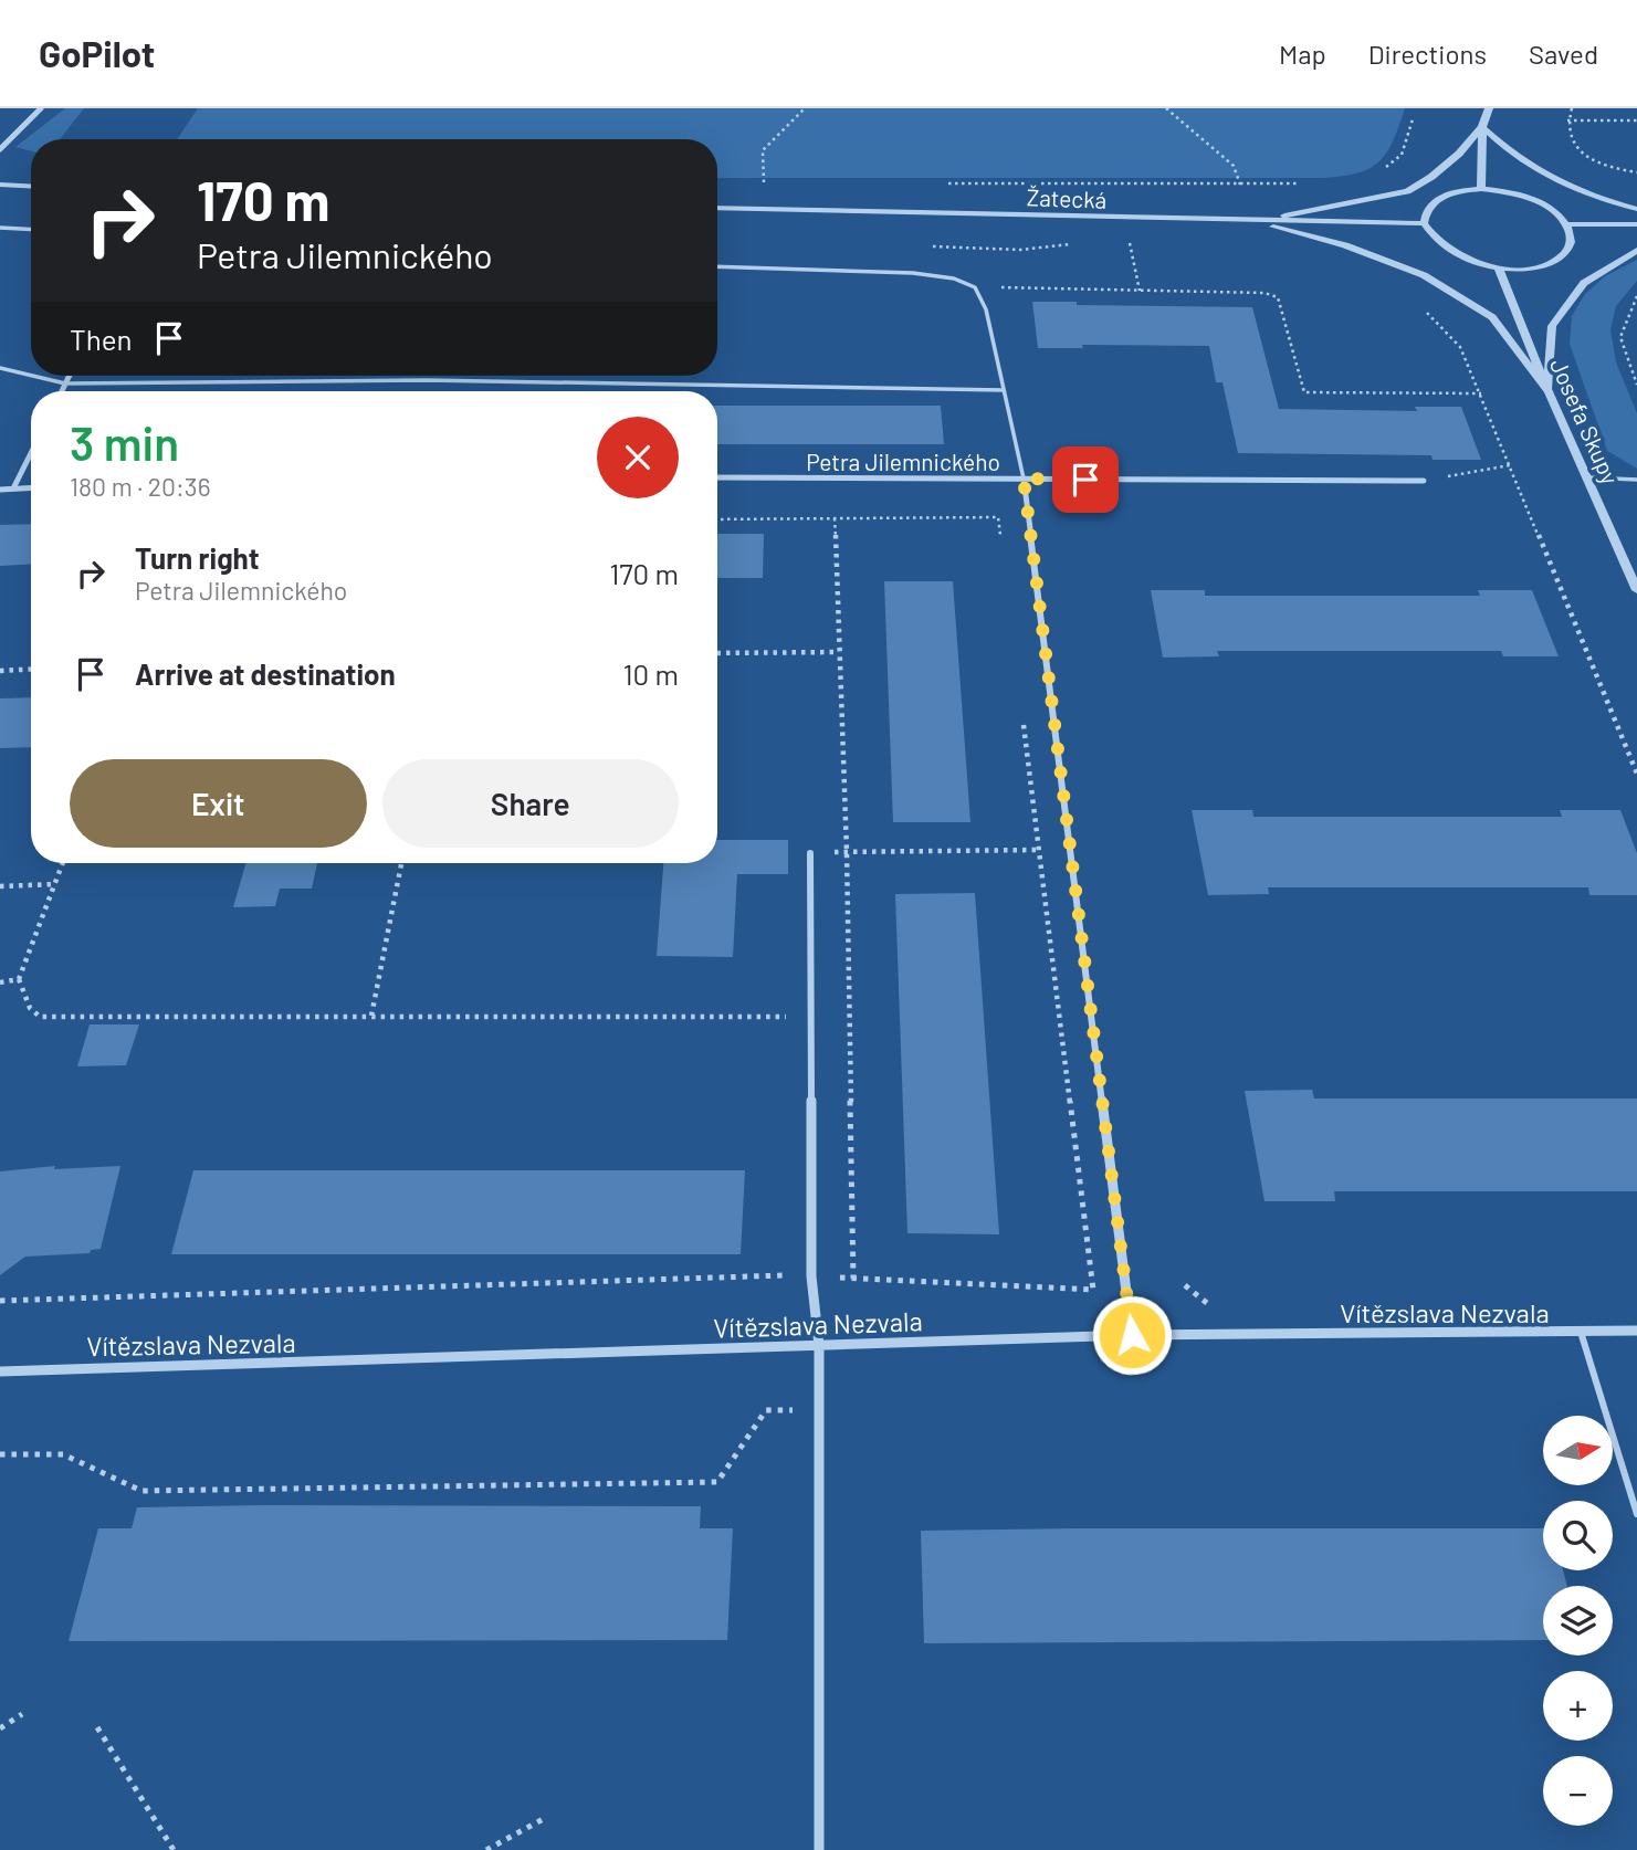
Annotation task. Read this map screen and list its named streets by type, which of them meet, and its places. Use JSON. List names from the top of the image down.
{
  "streets": {
    "street": [
      "Žatecká",
      "Josefa Skupy",
      "Petra Jilemnického",
      "Vítězslava Nezvala"
    ]
  },
  "north": "right",
  "page": {
    "header": "GoPilot",
    "nav": ["Map", "Directions", "Saved"],
    "turn": ["170 m", "Petra Jilemnického"],
    "then": "Then",
    "heading": ["3 min", "180 m · 20:36"],
    "list": [
      {
        "name": "Turn right",
        "note": "Petra Jilemnického",
        "value": "170 m"
      },
      {
        "name": "Arrive at destination",
        "value": "10 m"
      }
    ],
    "buttons": ["Exit", "Share"],
    "map_buttons": ["+", "−"]
  }
}
